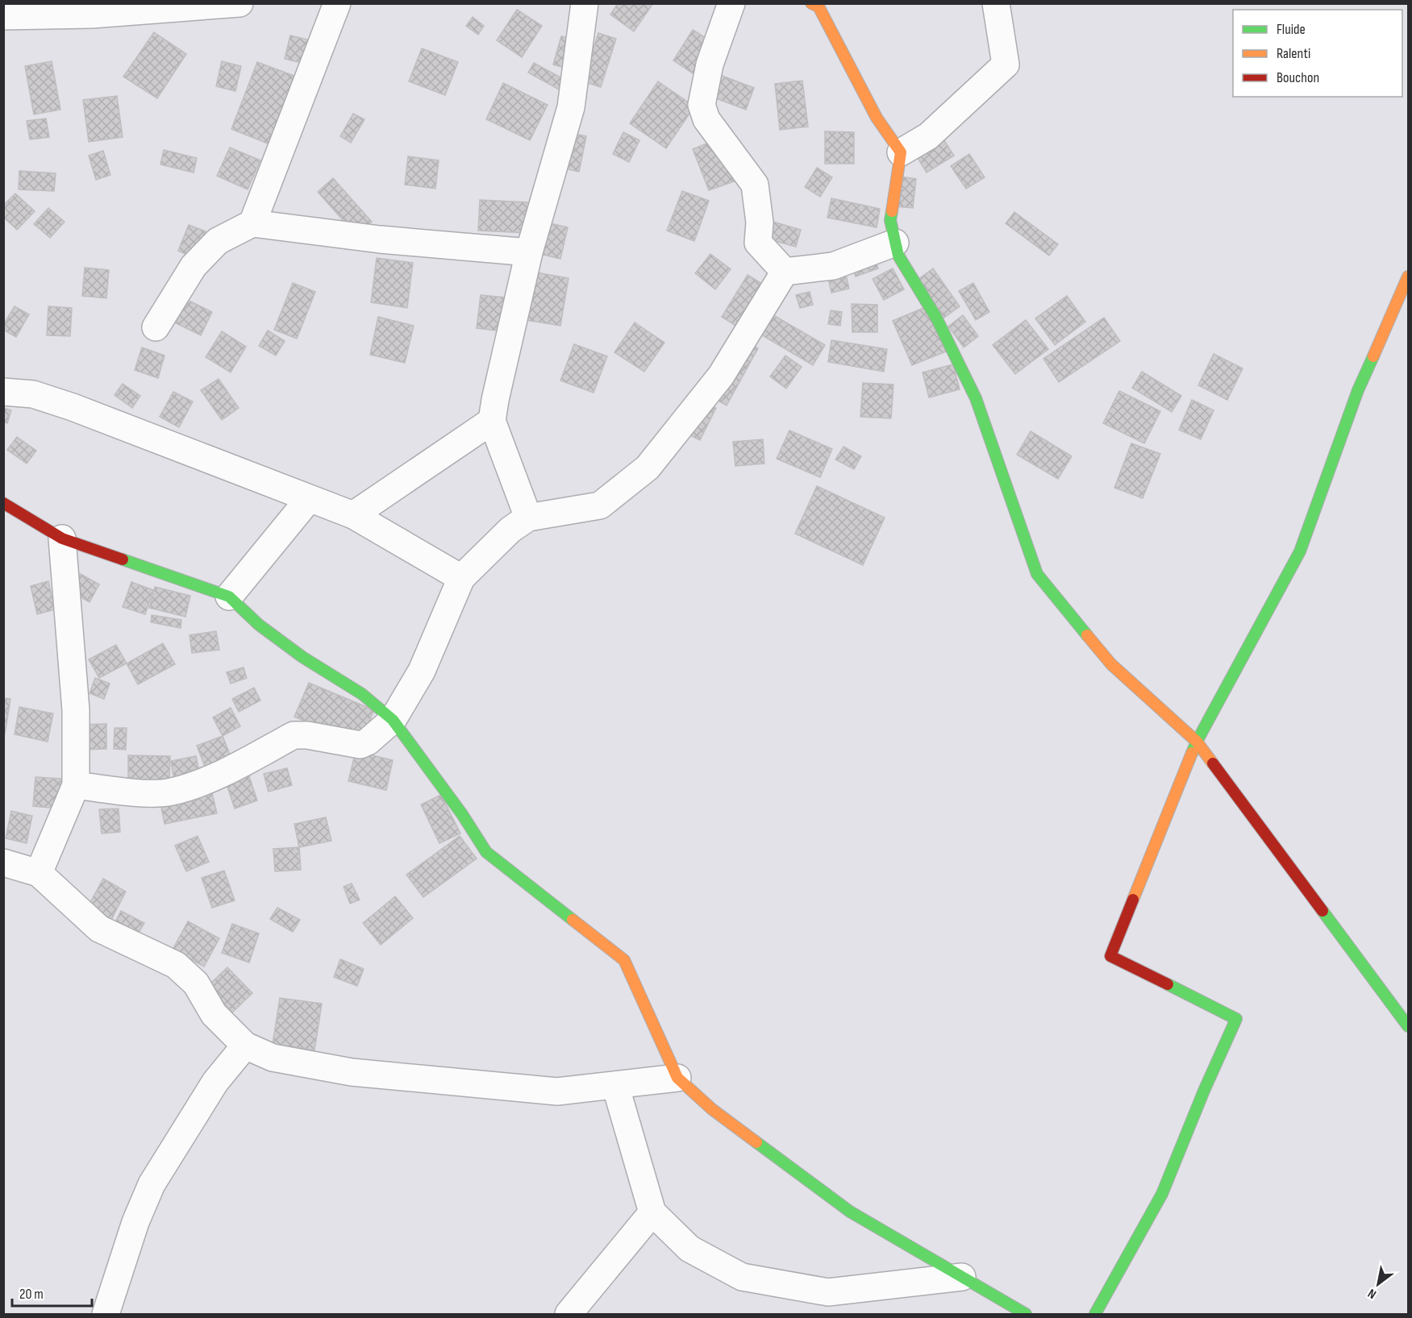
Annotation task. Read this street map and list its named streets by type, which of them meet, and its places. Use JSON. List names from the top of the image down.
{
  "legend": ["Fluide", "Ralenti", "Bouchon"],
  "scale_bar": "20 m",
  "north": "bottom left"
}
